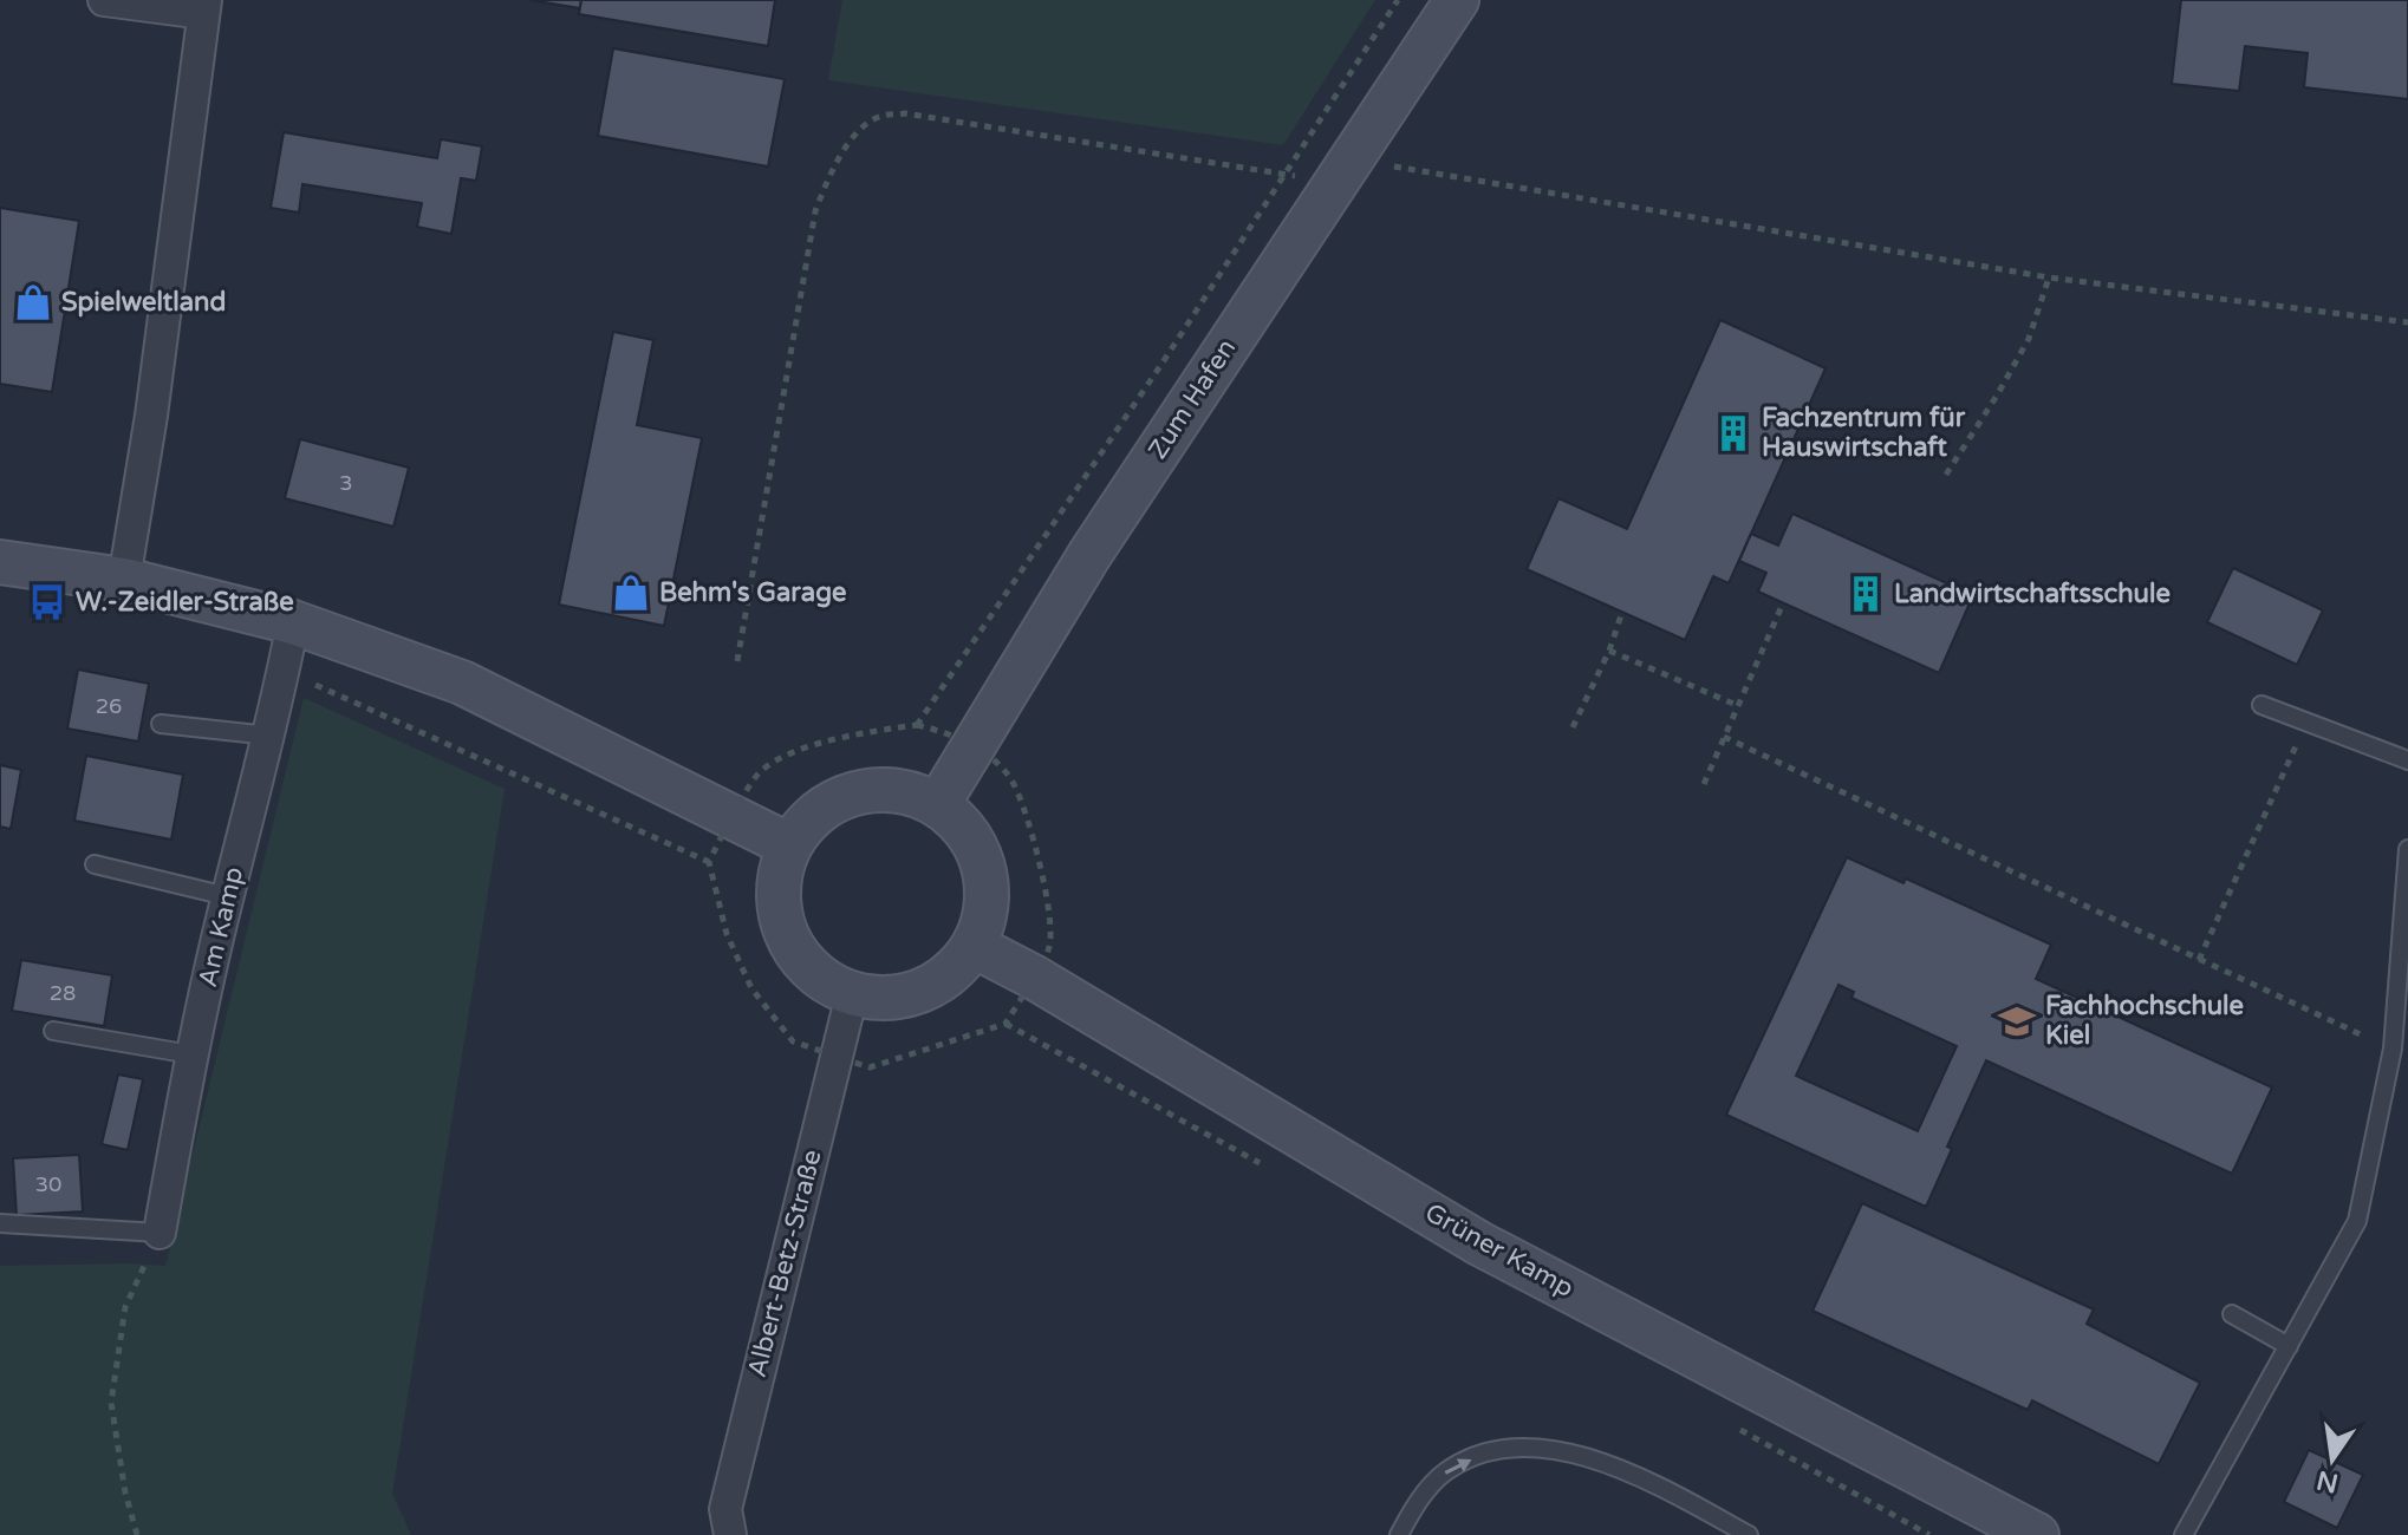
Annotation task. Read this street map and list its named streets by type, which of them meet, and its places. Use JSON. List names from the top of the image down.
{
  "streets": {
    "main road": ["Zum Hafen", "Grüner Kamp"],
    "street": ["Am Kamp", "Albert-Betz-Straße"]
  },
  "crossings": [
    ["Zum Hafen", "Grüner Kamp"],
    ["Zum Hafen", "Albert-Betz-Straße"],
    ["Grüner Kamp", "Albert-Betz-Straße"]
  ],
  "places": {
    "shop": ["Spielweltland", "Behm's Garage"],
    "building": ["Fachzentrum für Hauswirtschaft", "Landwirtschaftsschule"],
    "bus stop": ["W.-Zeidler-Straße"],
    "school or university": ["Fachhochschule Kiel"]
  },
  "house_numbers": [
    "3",
    "26",
    "28",
    "30"
  ],
  "north": "bottom"
}
